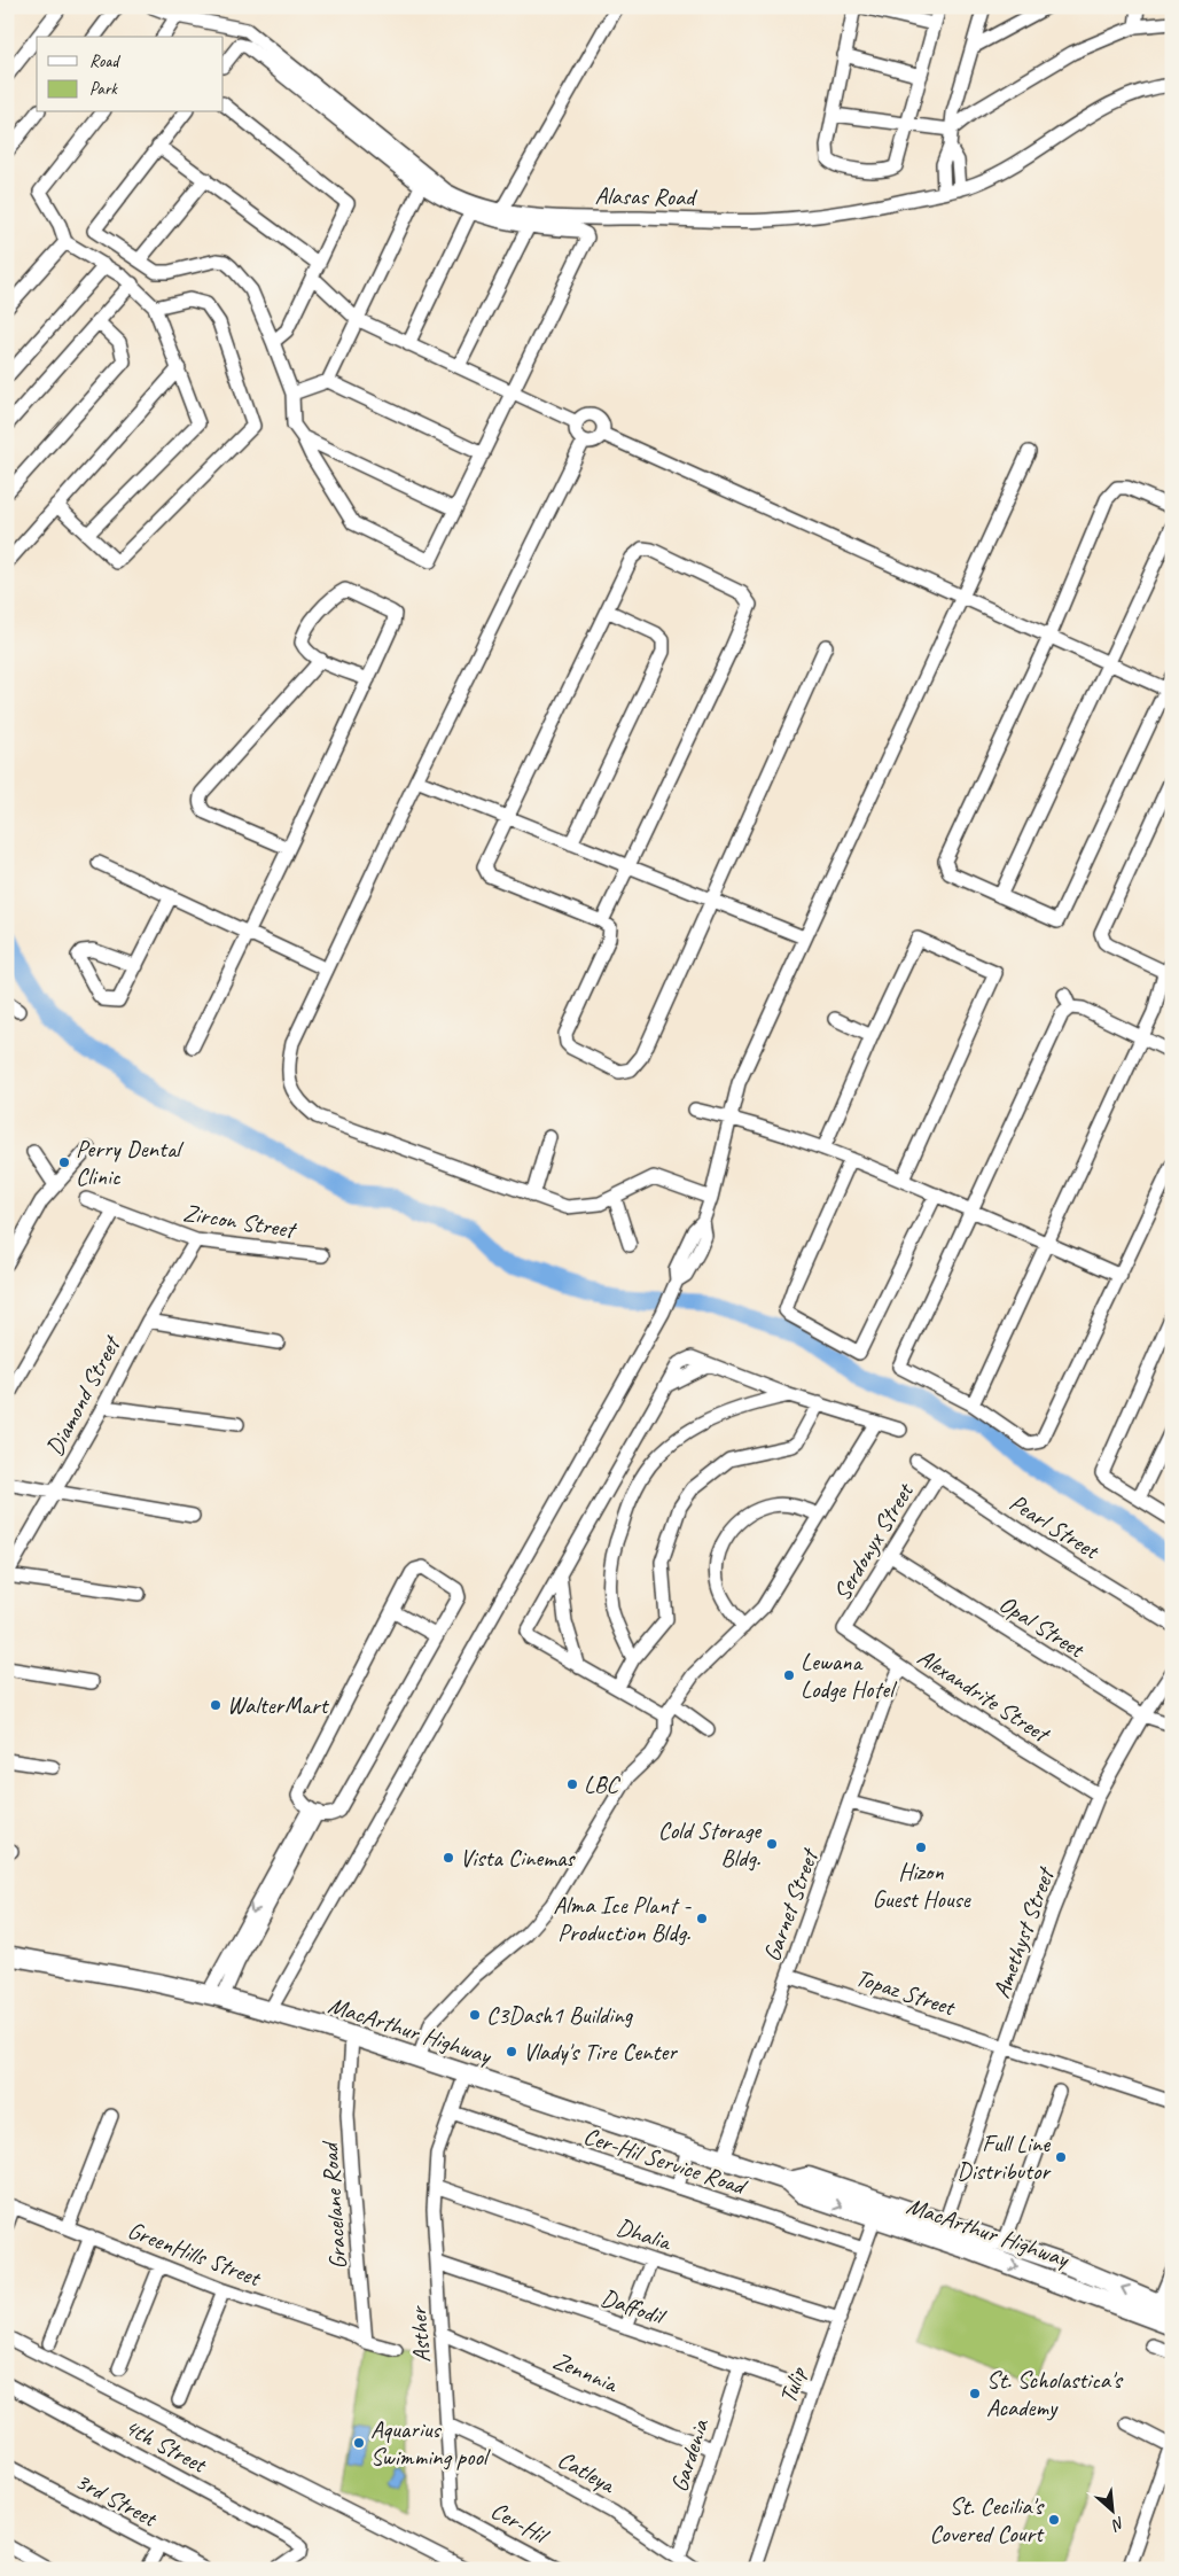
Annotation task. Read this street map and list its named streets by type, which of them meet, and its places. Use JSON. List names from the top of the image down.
{
  "streets": {
    "highway": ["MacArthur Highway"],
    "street": [
      "Alasas Road",
      "Zircon Street",
      "Diamond Street",
      "Pearl Street",
      "Serdonyx Street",
      "Opal Street",
      "Alexandrite Street",
      "Garnet Street",
      "Amethyst Street",
      "Topaz Street",
      "Cer-Hil Service Road",
      "Gracelane Road",
      "Dhalia",
      "GreenHills Street",
      "Daffodil",
      "Asther",
      "Zennnia",
      "Tulip",
      "4th Street",
      "Gardenia",
      "Catleya",
      "3rd Street",
      "Cer-Hil"
    ]
  },
  "crossings": [
    ["Zircon Street", "Diamond Street"],
    ["Pearl Street", "Serdonyx Street"],
    ["Serdonyx Street", "Opal Street"],
    ["Serdonyx Street", "Alexandrite Street"],
    ["Opal Street", "Amethyst Street"],
    ["Alexandrite Street", "Garnet Street"],
    ["Alexandrite Street", "Amethyst Street"],
    ["Garnet Street", "Topaz Street"],
    ["Garnet Street", "MacArthur Highway"],
    ["Amethyst Street", "Topaz Street"],
    ["Amethyst Street", "MacArthur Highway"],
    ["MacArthur Highway", "Gracelane Road"],
    ["MacArthur Highway", "Asther"],
    ["MacArthur Highway", "Tulip"],
    ["Cer-Hil Service Road", "Asther"],
    ["Cer-Hil Service Road", "Tulip"],
    ["Gracelane Road", "GreenHills Street"],
    ["Dhalia", "Asther"],
    ["Dhalia", "Tulip"],
    ["Daffodil", "Asther"],
    ["Daffodil", "Tulip"],
    ["Daffodil", "Gardenia"],
    ["Asther", "Zennnia"],
    ["Asther", "Catleya"],
    ["Asther", "Cer-Hil"],
    ["Zennnia", "Gardenia"],
    ["Gardenia", "Catleya"]
  ],
  "places": [
    "Perry Dental Clinic",
    "Lewana Lodge Hotel",
    "WalterMart",
    "LBC",
    "Cold Storage Bldg.",
    "Hizon Guest House",
    "Vista Cinemas",
    "Alma Ice Plant - Production Bldg.",
    "C3Dash1 Building",
    "Vlady's Tire Center",
    "Full Line Distributor",
    "St. Scholastica's Academy",
    "Aquarius Swimming pool",
    "St. Cecilia's Covered Court"
  ],
  "legend": ["Road", "Park"],
  "north": "bottom right"
}
